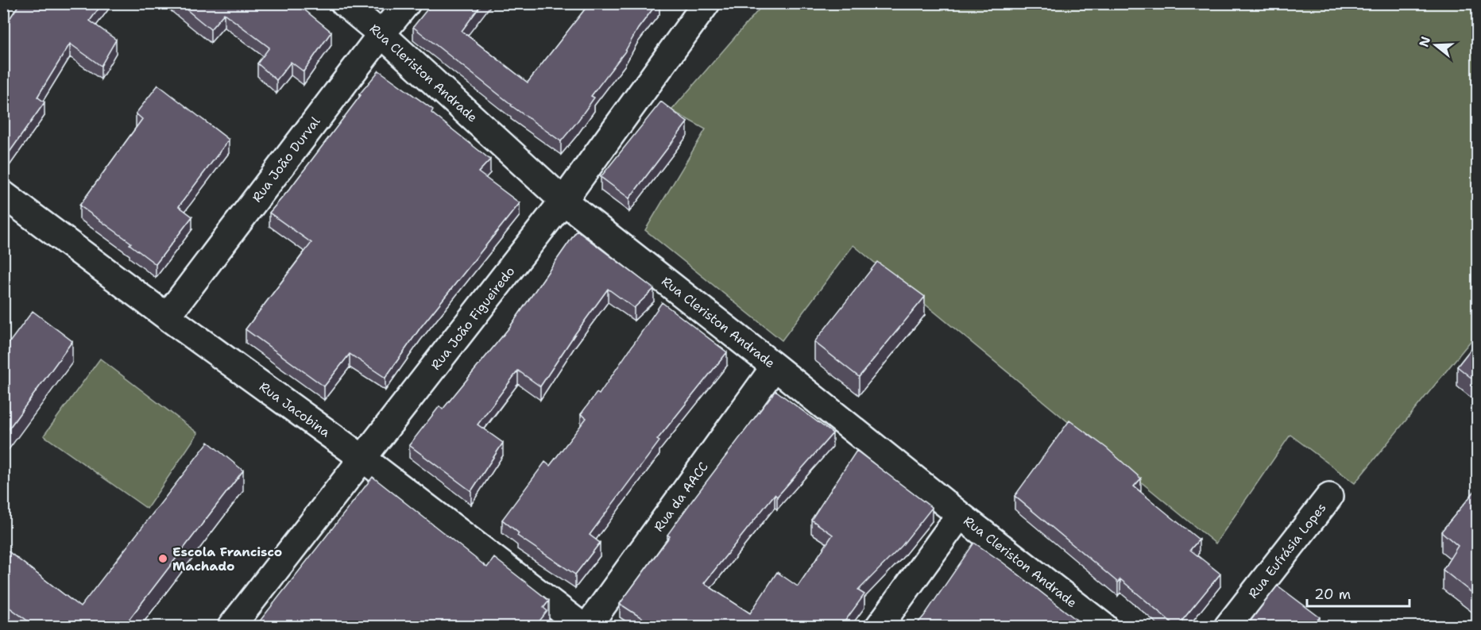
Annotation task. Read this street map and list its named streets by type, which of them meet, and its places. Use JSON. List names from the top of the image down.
{
  "streets": {
    "street": [
      "Rua Cleriston Andrade",
      "Rua João Durval",
      "Rua João Figueiredo",
      "Rua Jacobina",
      "Rua da AACC",
      "Rua Eufrásia Lopes"
    ]
  },
  "crossings": [
    ["Rua Cleriston Andrade", "Rua João Durval"],
    ["Rua Cleriston Andrade", "Rua João Figueiredo"],
    ["Rua Cleriston Andrade", "Rua da AACC"],
    ["Rua João Durval", "Rua Jacobina"],
    ["Rua João Figueiredo", "Rua Jacobina"]
  ],
  "places": ["Escola Francisco Machado"],
  "scale_bar": "20 m",
  "north": "left"
}
